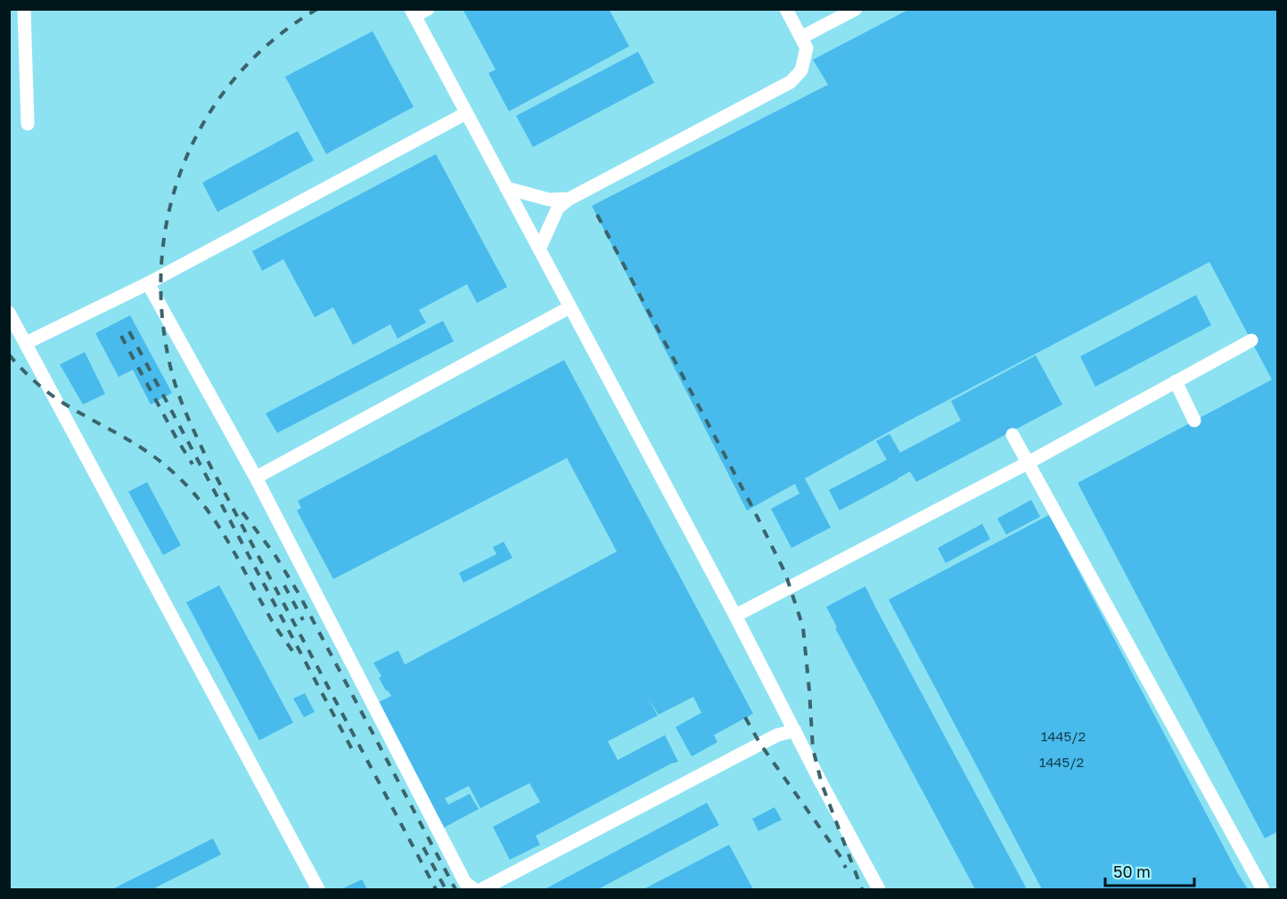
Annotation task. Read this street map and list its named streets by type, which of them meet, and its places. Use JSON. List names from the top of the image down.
{
  "house_numbers": ["1445/2", "1445/2"],
  "scale_bar": "50 m"
}
